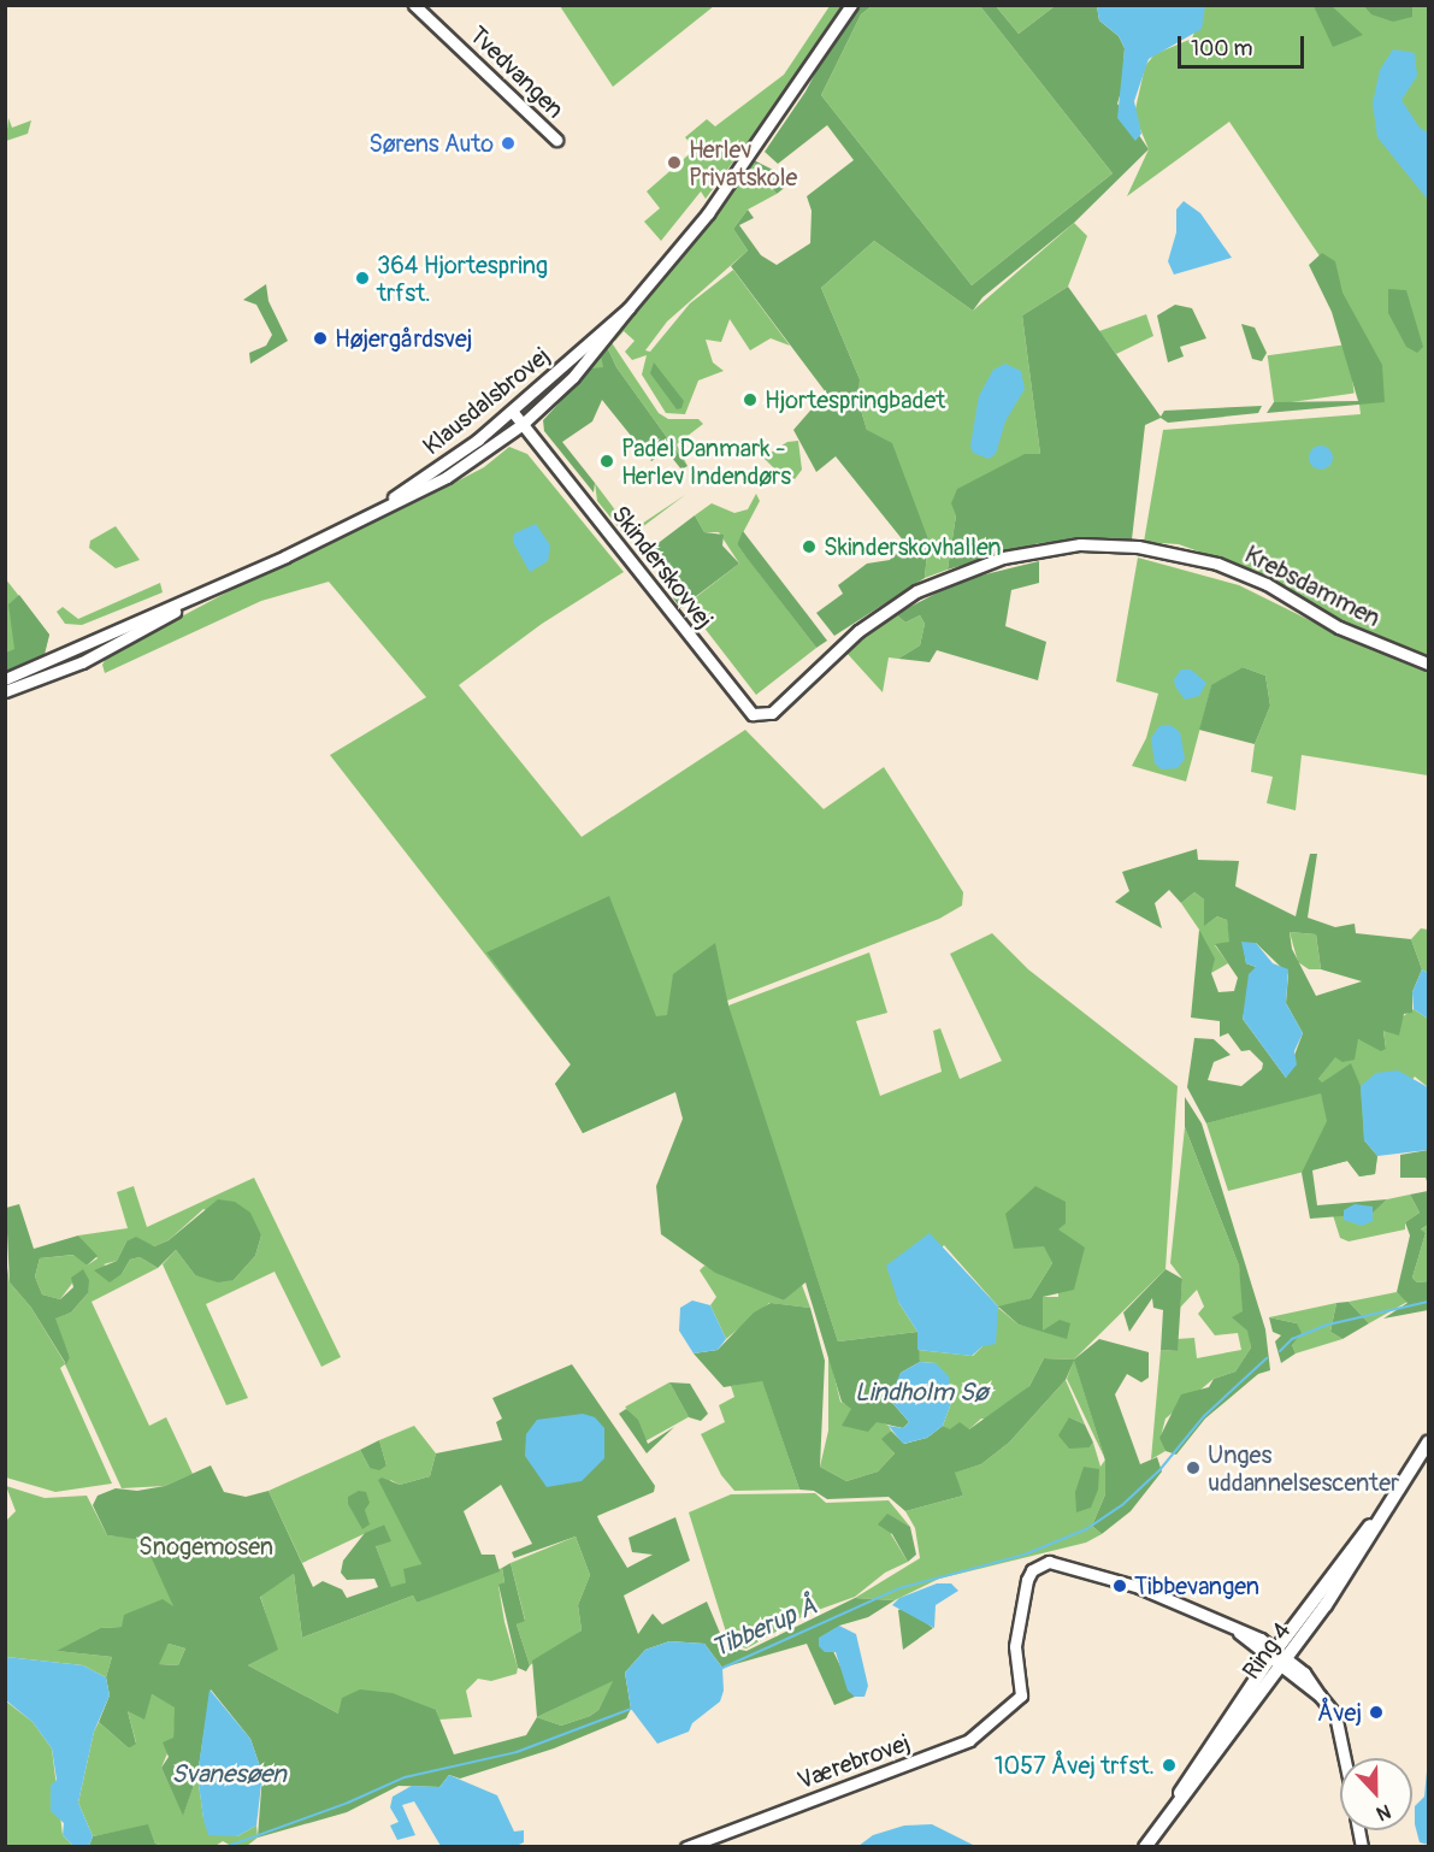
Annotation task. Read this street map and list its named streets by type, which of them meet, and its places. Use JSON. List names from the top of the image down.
{
  "streets": {
    "main road": ["Ring 4"],
    "street": [
      "Tvedvangen",
      "Klausdalsbrovej",
      "Skinderskovvej",
      "Krebsdammen",
      "Værebrovej"
    ]
  },
  "crossings": [
    ["Klausdalsbrovej", "Skinderskovvej"],
    ["Skinderskovvej", "Krebsdammen"],
    ["Ring 4", "Værebrovej"]
  ],
  "water": ["Lindholm Sø", "Tibberup Å", "Svanesøen"],
  "parks": ["Snogemosen"],
  "places": [
    "Sørens Auto",
    "Herlev Privatskole",
    "364 Hjortespring trfst.",
    "Højergårdsvej",
    "Hjortespringbadet",
    "Padel Danmark - Herlev Indendørs",
    "Skinderskovhallen",
    "Unges uddannelsescenter",
    "Tibbevangen",
    "Åvej",
    "1057 Åvej trfst."
  ],
  "scale_bar": "100 m",
  "north": "bottom"
}
